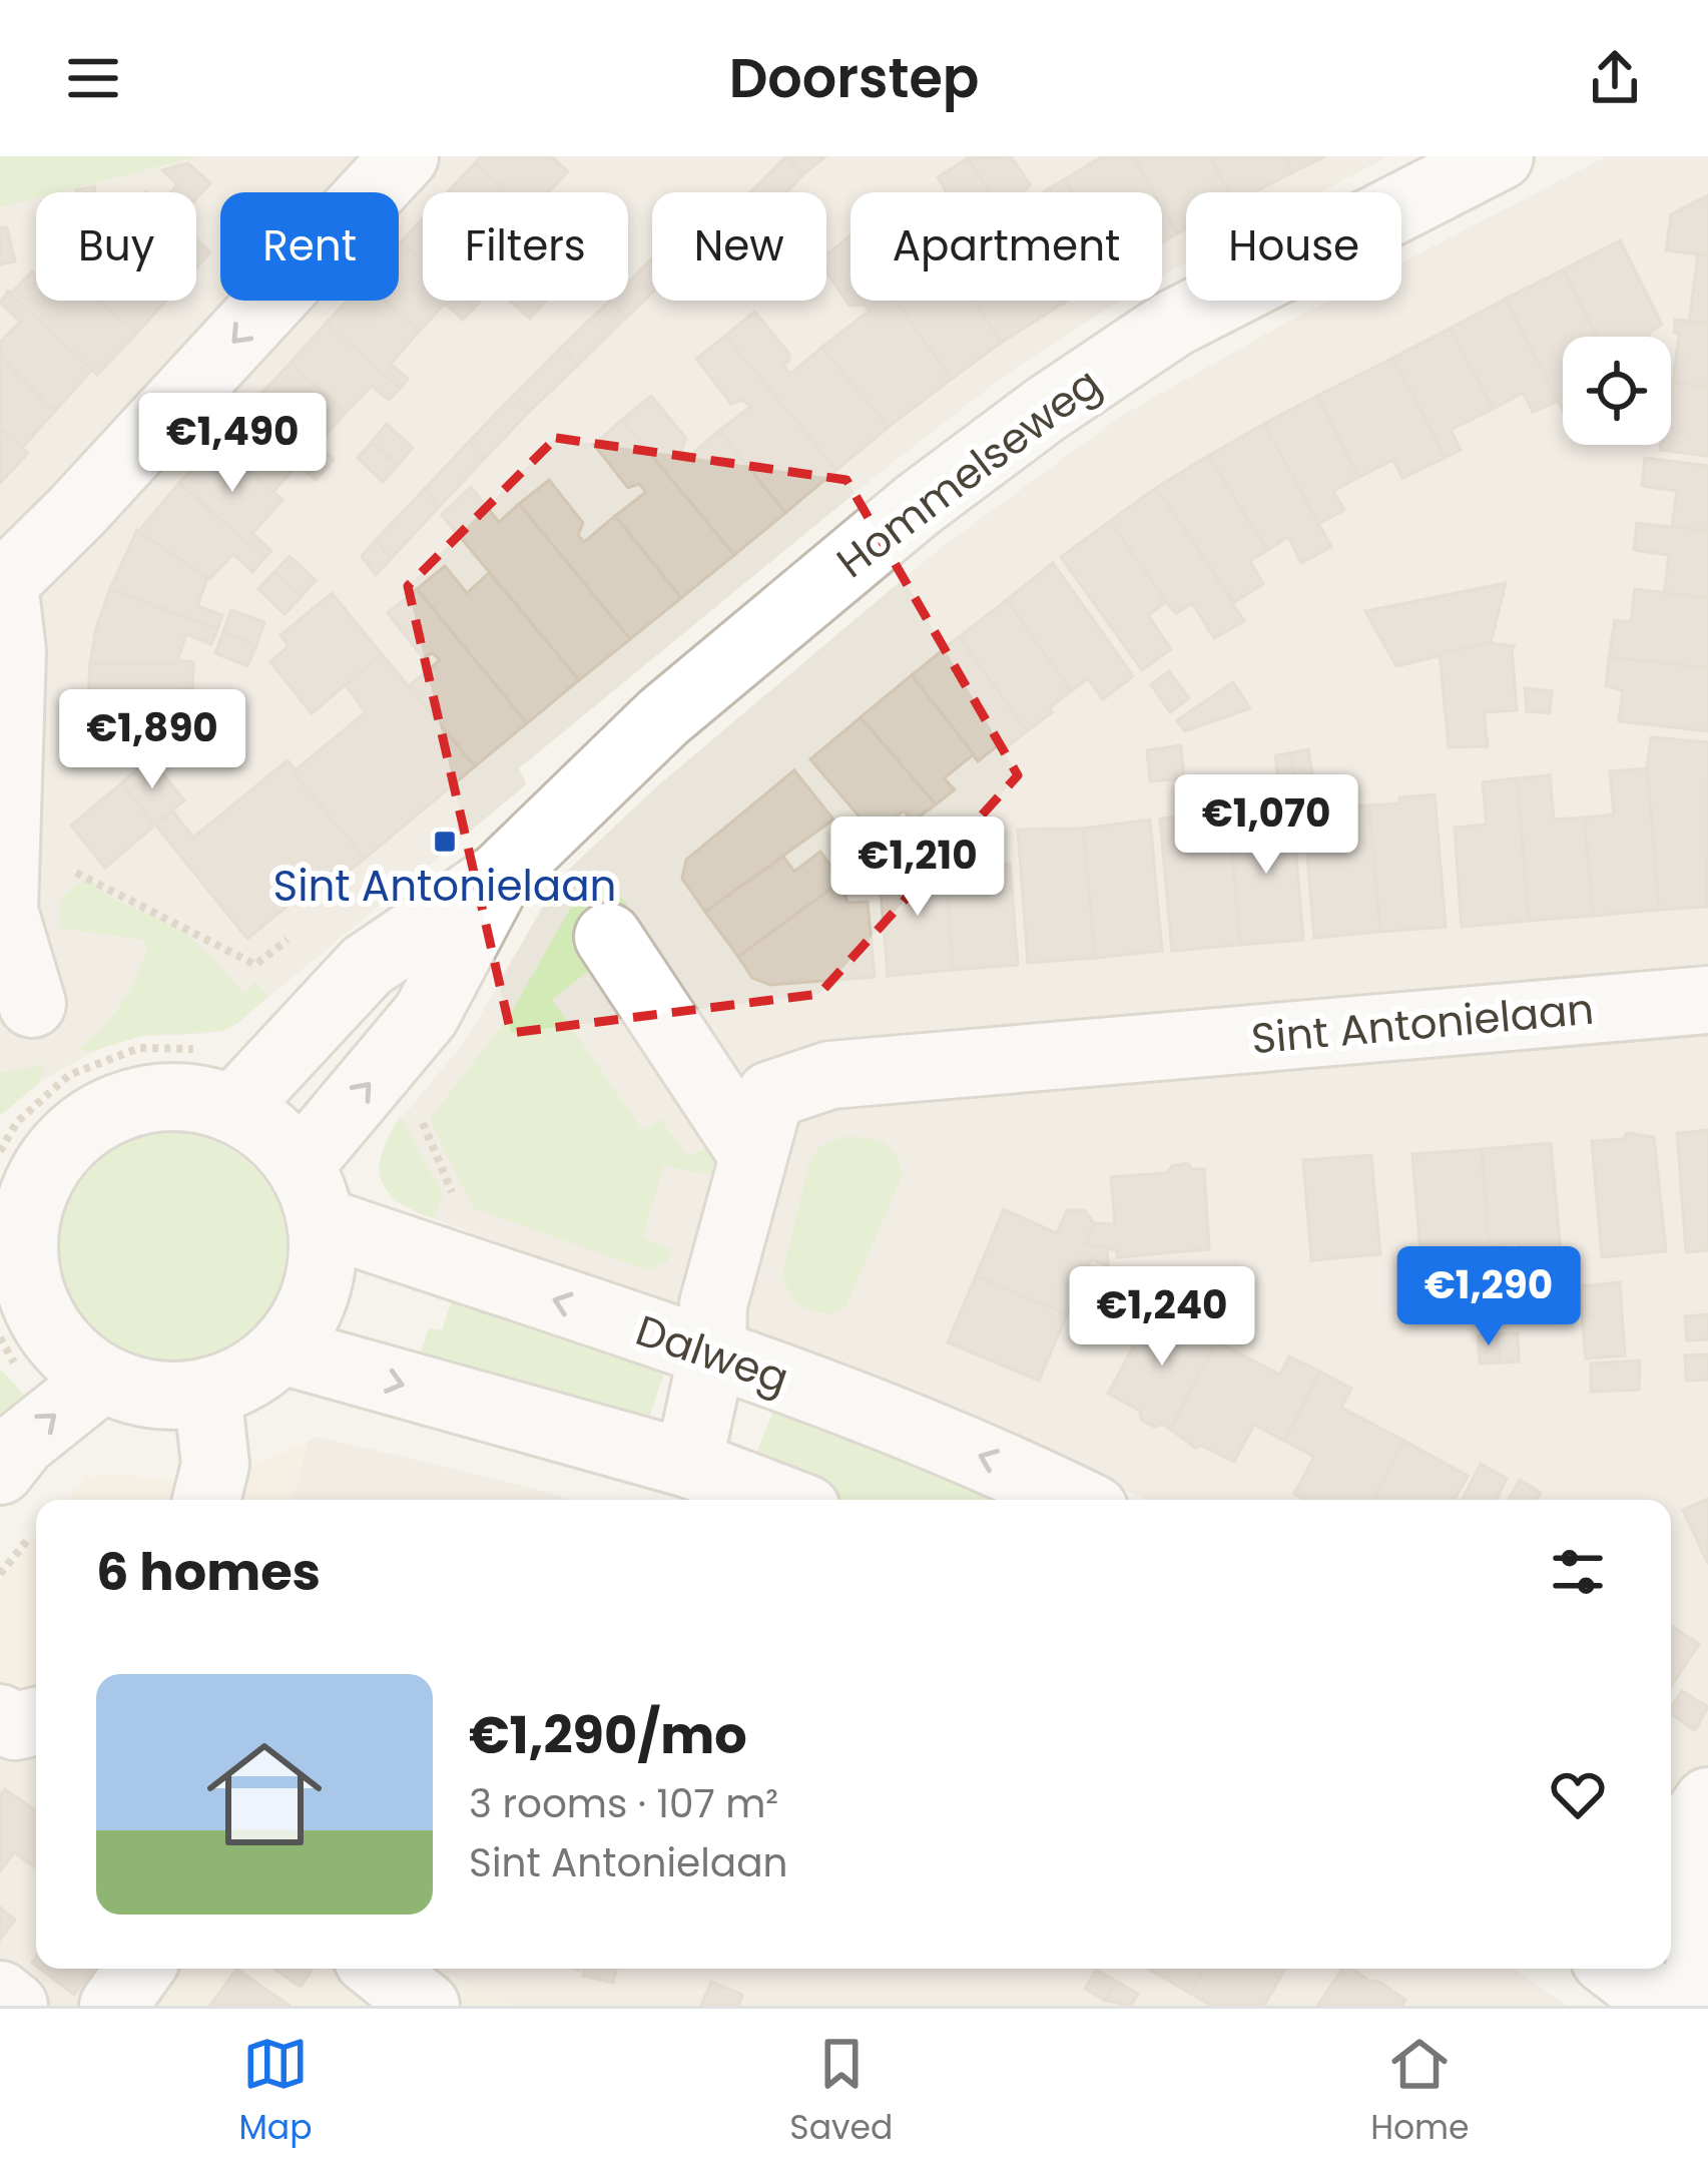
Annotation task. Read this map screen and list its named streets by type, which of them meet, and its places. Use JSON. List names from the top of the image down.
{
  "streets": {
    "street": ["Hommelseweg", "Sint Antonielaan", "Dalweg"]
  },
  "crossings": [
    ["Hommelseweg", "Dalweg"],
    ["Sint Antonielaan", "Dalweg"]
  ],
  "places": {
    "transit": ["Sint Antonielaan"]
  },
  "page": {
    "header": "Doorstep",
    "chip": [
      "Buy",
      "Rent",
      "Filters",
      "New",
      "Apartment",
      "House"
    ],
    "price": [
      "€1,490",
      "€1,890",
      "€1,070",
      "€1,210",
      "€1,290",
      "€1,240"
    ],
    "heading": "6 homes",
    "list": [
      {
        "name": "€1,290/mo",
        "note": "3 rooms · 107 m² · Sint Antonielaan"
      }
    ],
    "tabs": ["Map", "Saved", "Home"]
  }
}
